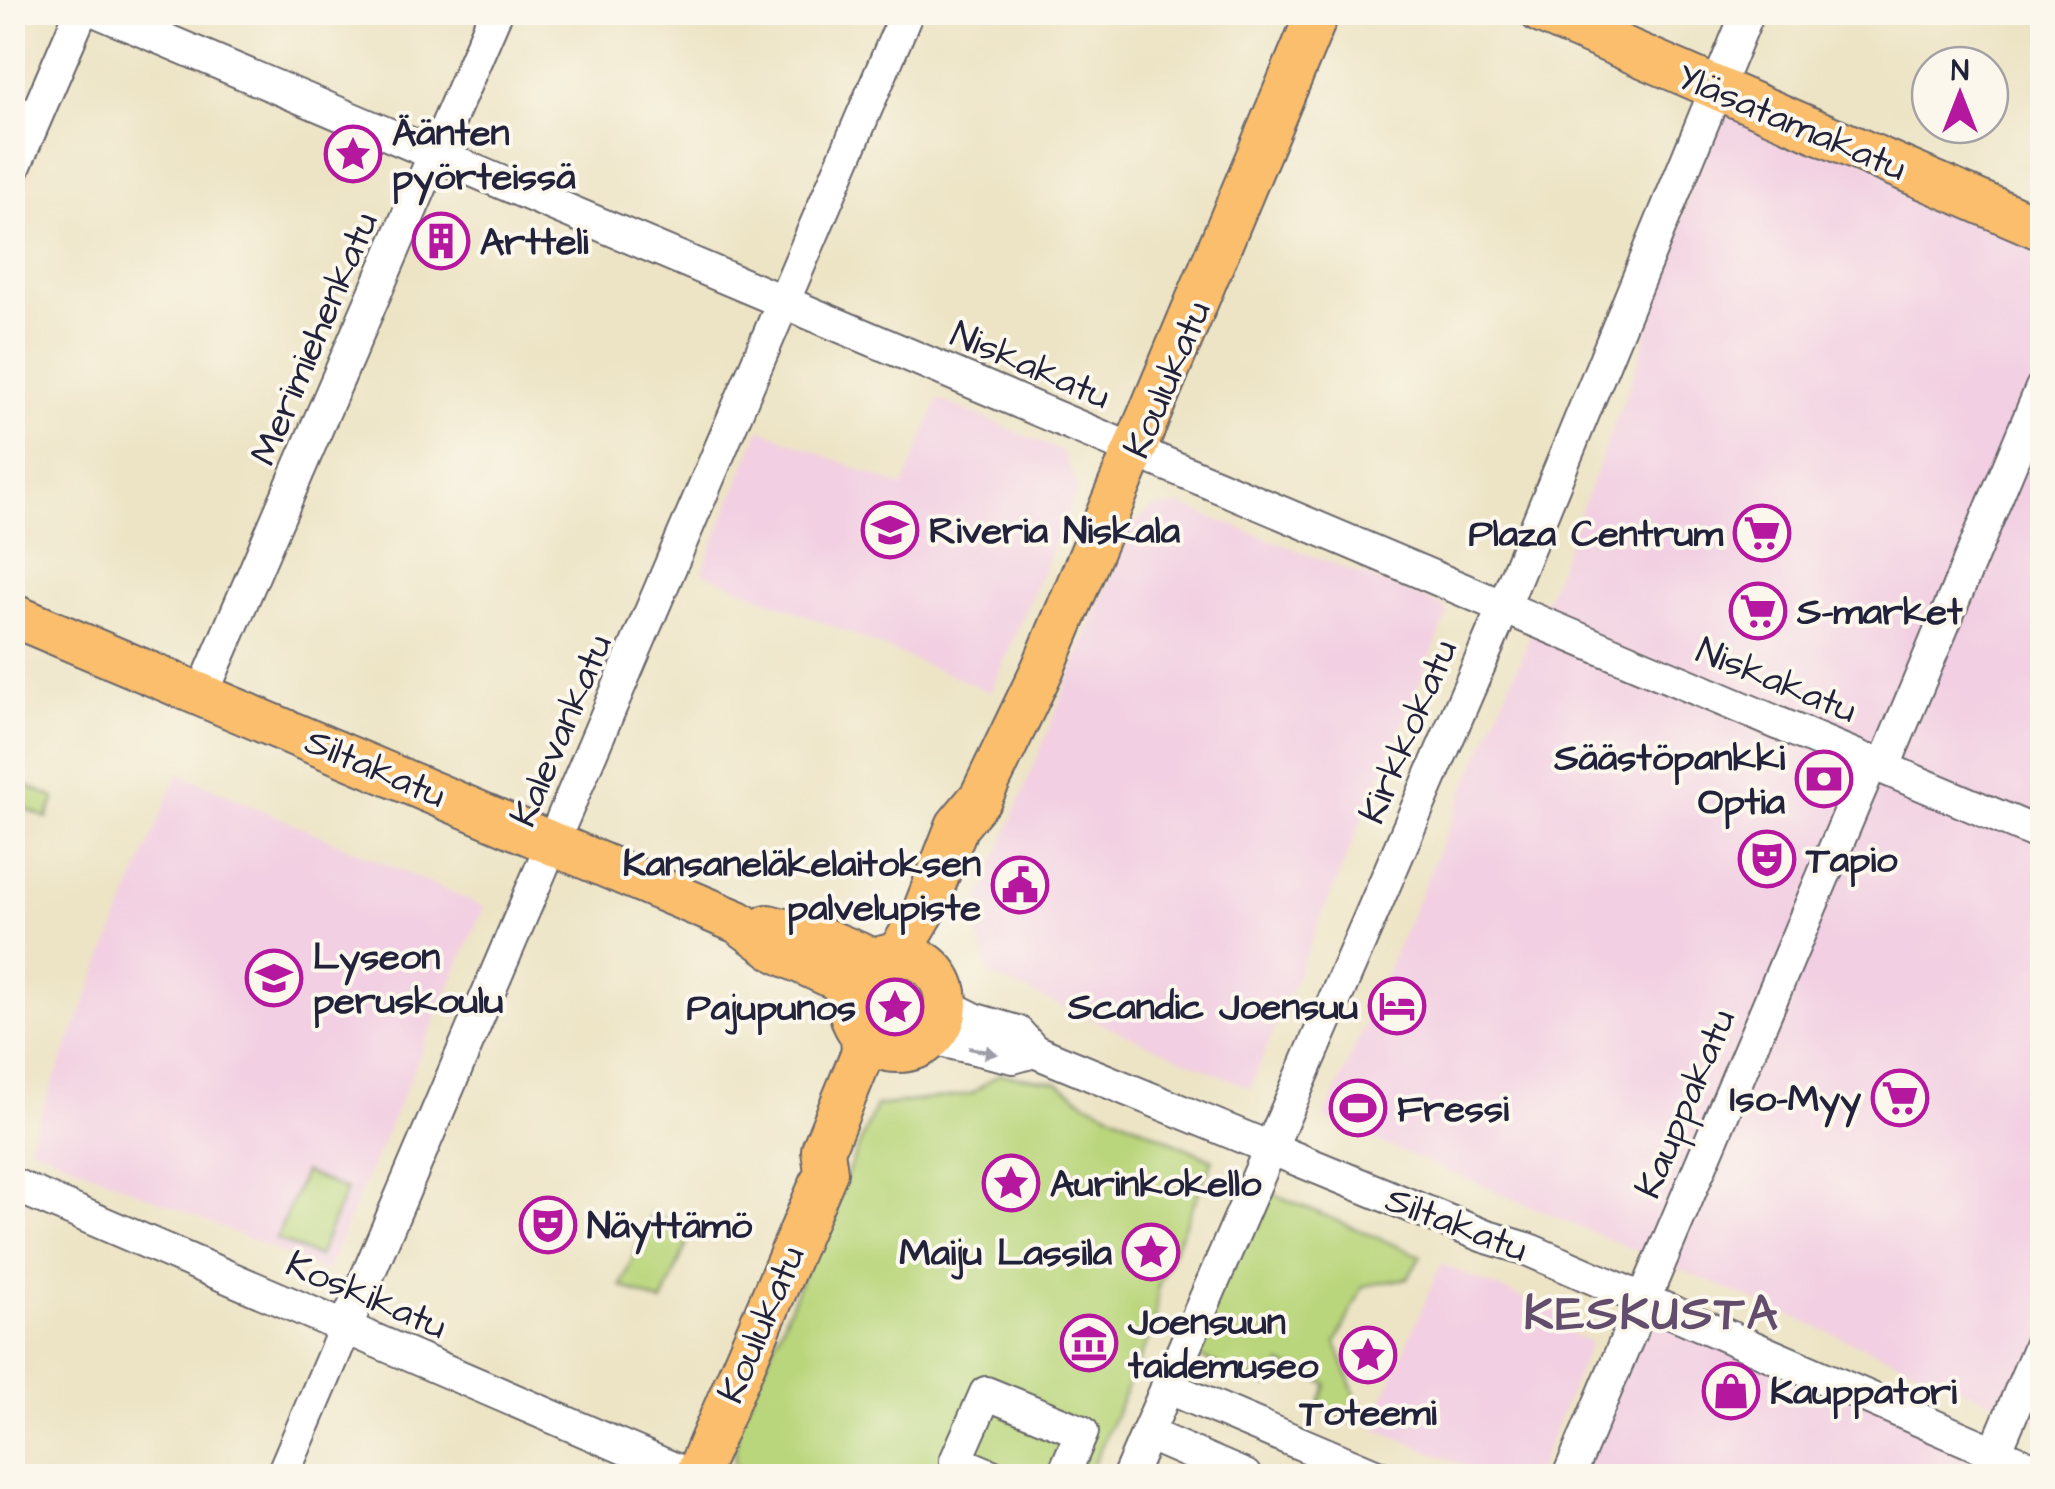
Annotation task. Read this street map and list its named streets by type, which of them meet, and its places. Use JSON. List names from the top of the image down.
{
  "streets": {
    "main road": ["Yläsatamakatu", "Koulukatu", "Siltakatu"],
    "street": [
      "Merimiehenkatu",
      "Niskakatu",
      "Kalevankatu",
      "Kirkkokatu",
      "Kauppakatu",
      "Koskikatu"
    ]
  },
  "crossings": [
    ["Yläsatamakatu", "Kirkkokatu"],
    ["Merimiehenkatu", "Niskakatu"],
    ["Merimiehenkatu", "Siltakatu"],
    ["Niskakatu", "Koulukatu"],
    ["Niskakatu", "Kalevankatu"],
    ["Niskakatu", "Kirkkokatu"],
    ["Niskakatu", "Kauppakatu"],
    ["Koulukatu", "Siltakatu"],
    ["Koulukatu", "Koskikatu"],
    ["Kalevankatu", "Siltakatu"],
    ["Kalevankatu", "Koskikatu"],
    ["Kirkkokatu", "Siltakatu"],
    ["Siltakatu", "Kauppakatu"]
  ],
  "districts": ["KESKUSTA"],
  "places": {
    "place": [
      "Äänten pyörteissä",
      "Pajupunos",
      "Aurinkokello",
      "Maiju Lassila",
      "Toteemi"
    ],
    "building": ["Artteli"],
    "school or university": ["Riveria Niskala", "Lyseon peruskoulu"],
    "supermarket": ["Plaza Centrum", "S-market", "Iso-Myy"],
    "bank": ["Säästöpankki Optia"],
    "theatre": ["Tapio", "Näyttämö"],
    "public building": ["Kansaneläkelaitoksen palvelupiste"],
    "hotel": ["Scandic Joensuu"],
    "sports": ["Fressi"],
    "museum": ["Joensuun taidemuseo"],
    "shop": ["Kauppatori"]
  },
  "north": "top"
}
